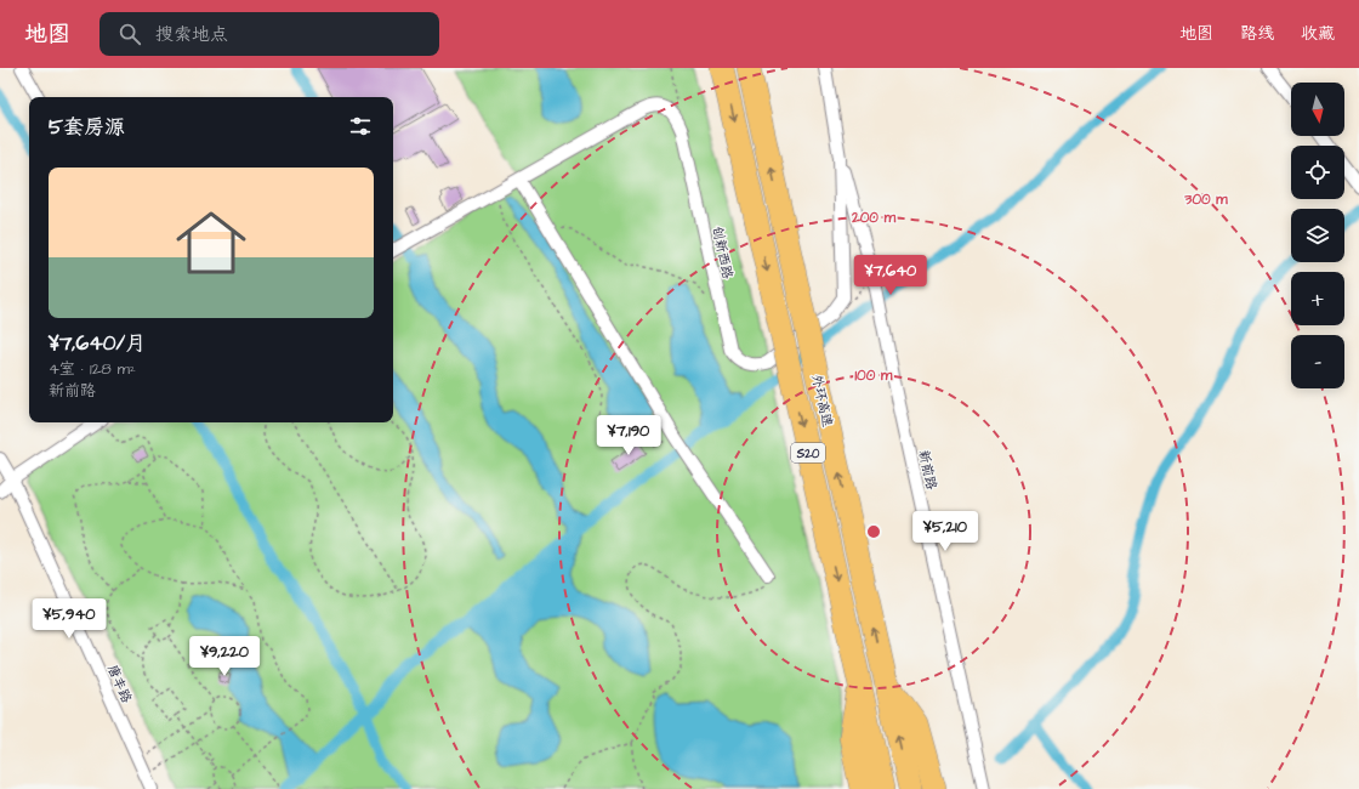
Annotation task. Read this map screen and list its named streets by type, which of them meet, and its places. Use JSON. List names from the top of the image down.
{
  "streets": {
    "highway": ["外环高速", "S20"],
    "street": ["创新西路", "新前路", "唐丰路"]
  },
  "crossings": [
    ["创新西路", "新前路"]
  ],
  "north": "bottom",
  "page": {
    "header": "地图",
    "search": "搜索地点",
    "nav": ["地图", "路线", "收藏"],
    "map_buttons": ["+", "−"],
    "heading": "5套房源",
    "list": [
      {
        "name": "¥7,640/月",
        "note": "4室 · 128 m² · 新前路"
      }
    ],
    "price": [
      "¥7,640",
      "¥7,190",
      "¥5,210",
      "¥5,940",
      "¥9,220"
    ]
  },
  "rings": ["300 m", "200 m", "100 m"]
}
